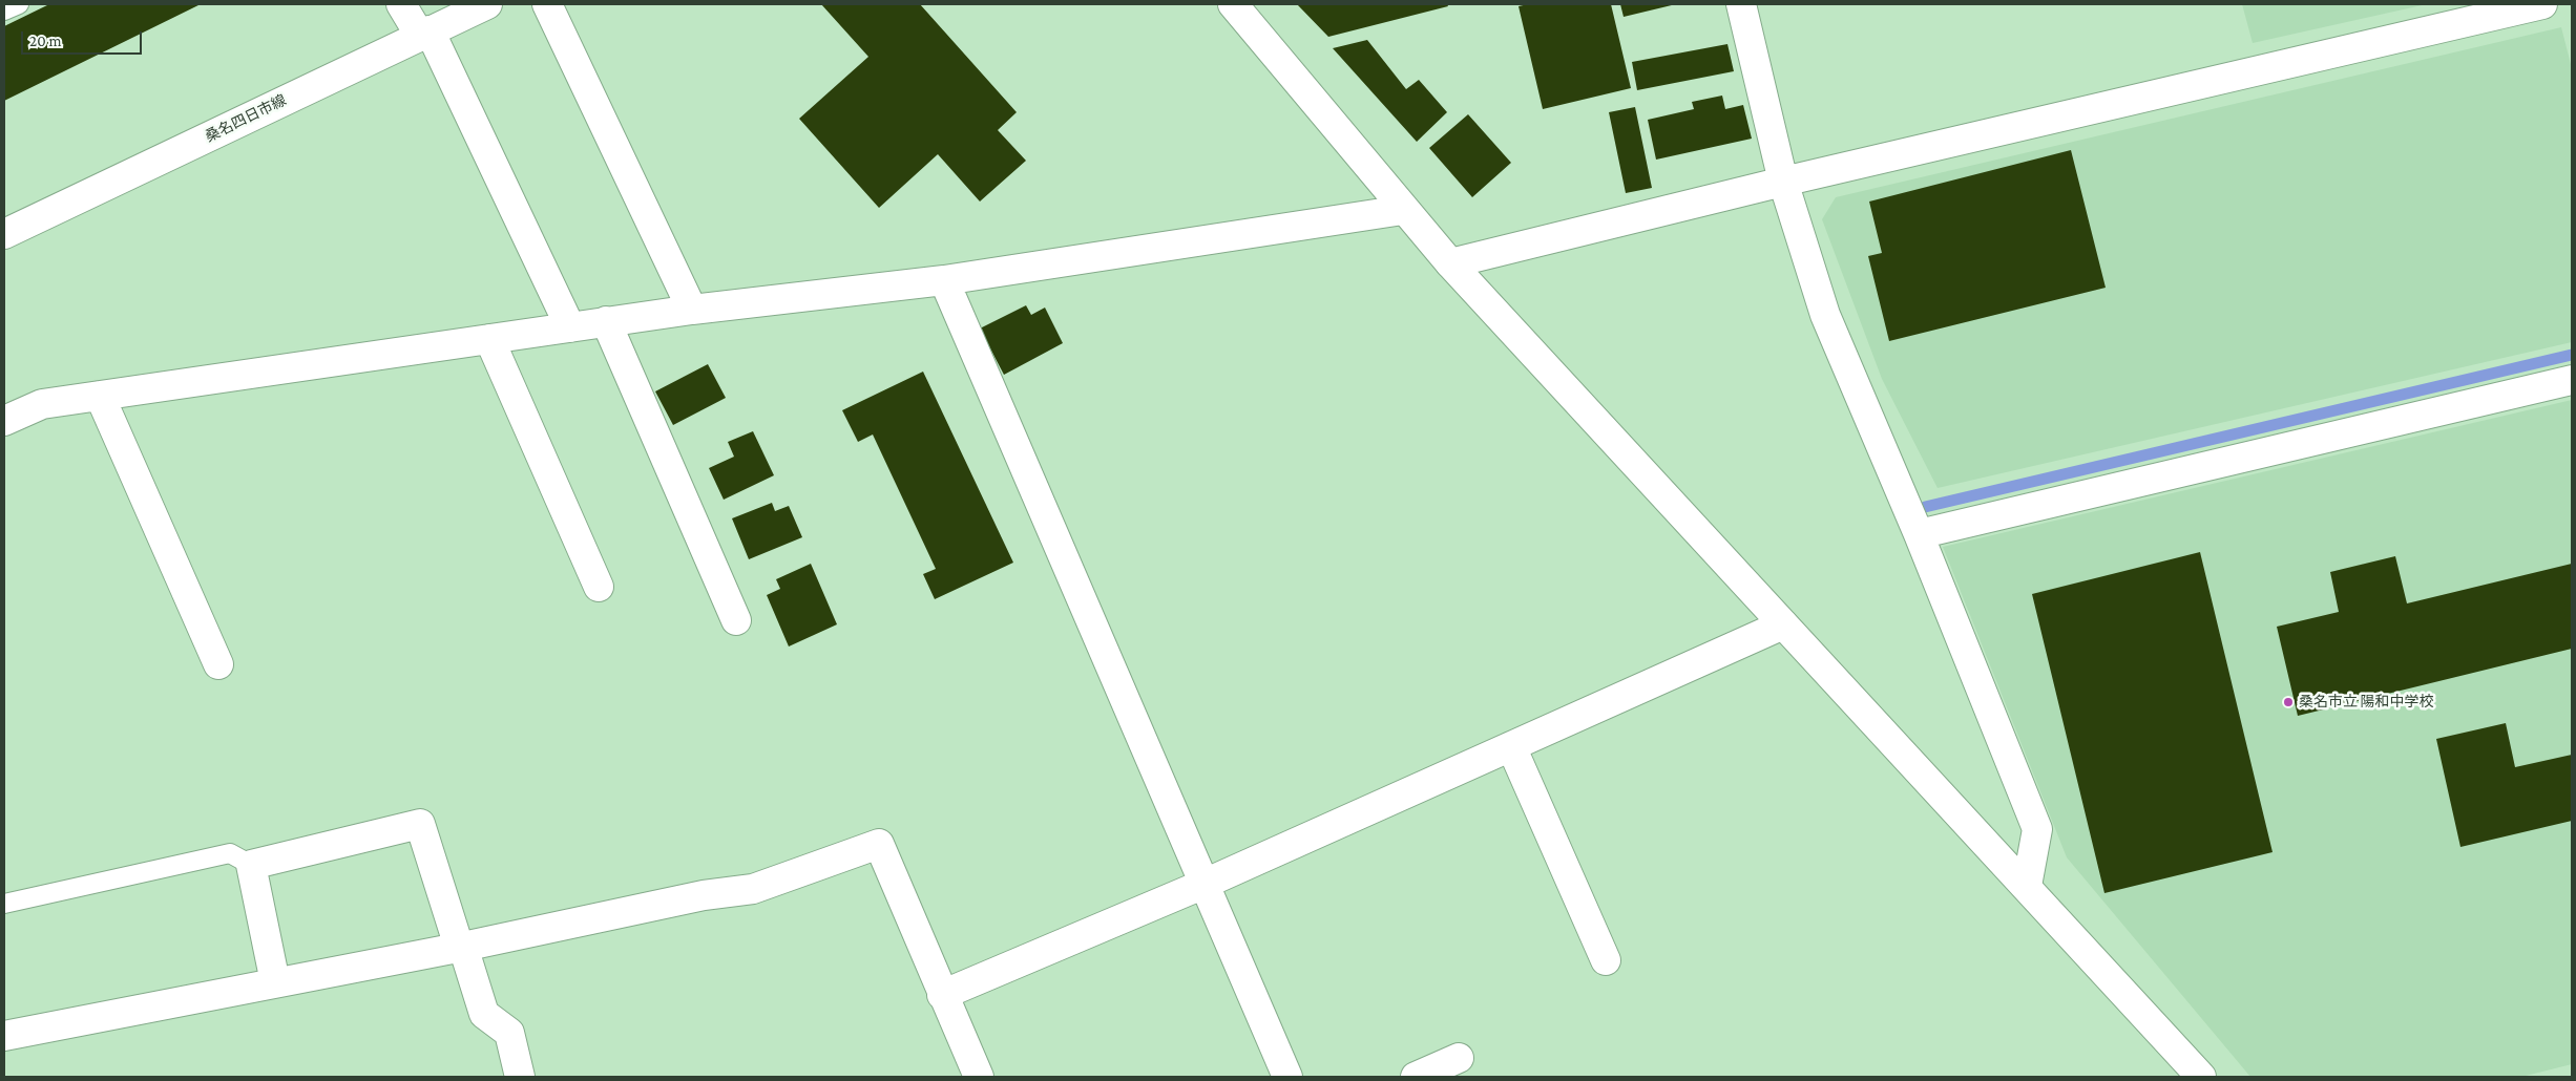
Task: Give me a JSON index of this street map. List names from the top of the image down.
{
  "streets": {
    "street": ["桑名四日市線"]
  },
  "places": ["桑名市立 陽和中学校"],
  "scale_bar": "20 m"
}
